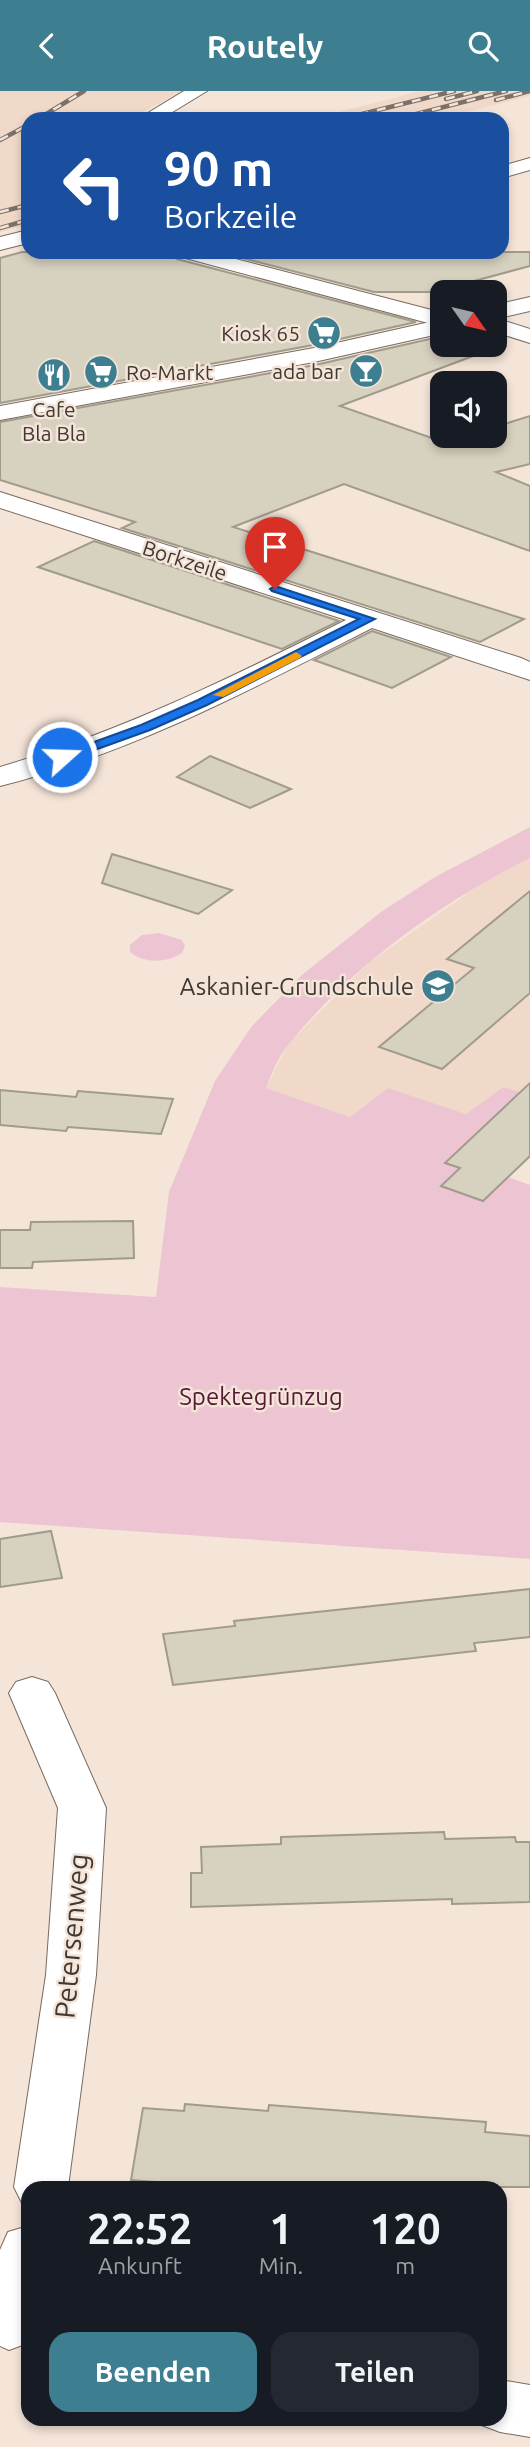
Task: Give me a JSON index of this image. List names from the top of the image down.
{
  "streets": {
    "street": ["Borkzeile", "Petersenweg"]
  },
  "parks": ["Spektegrünzug"],
  "places": {
    "supermarket": ["Kiosk 65", "Ro-Markt"],
    "bar": ["ada bar"],
    "restaurant": ["Cafe Bla Bla"],
    "school or university": ["Askanier-Grundschule"]
  },
  "north": "bottom right",
  "page": {
    "header": "Routely",
    "turn": ["90 m", "Borkzeile"],
    "eta": [
      "22:52",
      "Ankunft",
      "1",
      "Min.",
      "120",
      "m"
    ],
    "buttons": ["Beenden", "Teilen"]
  }
}
